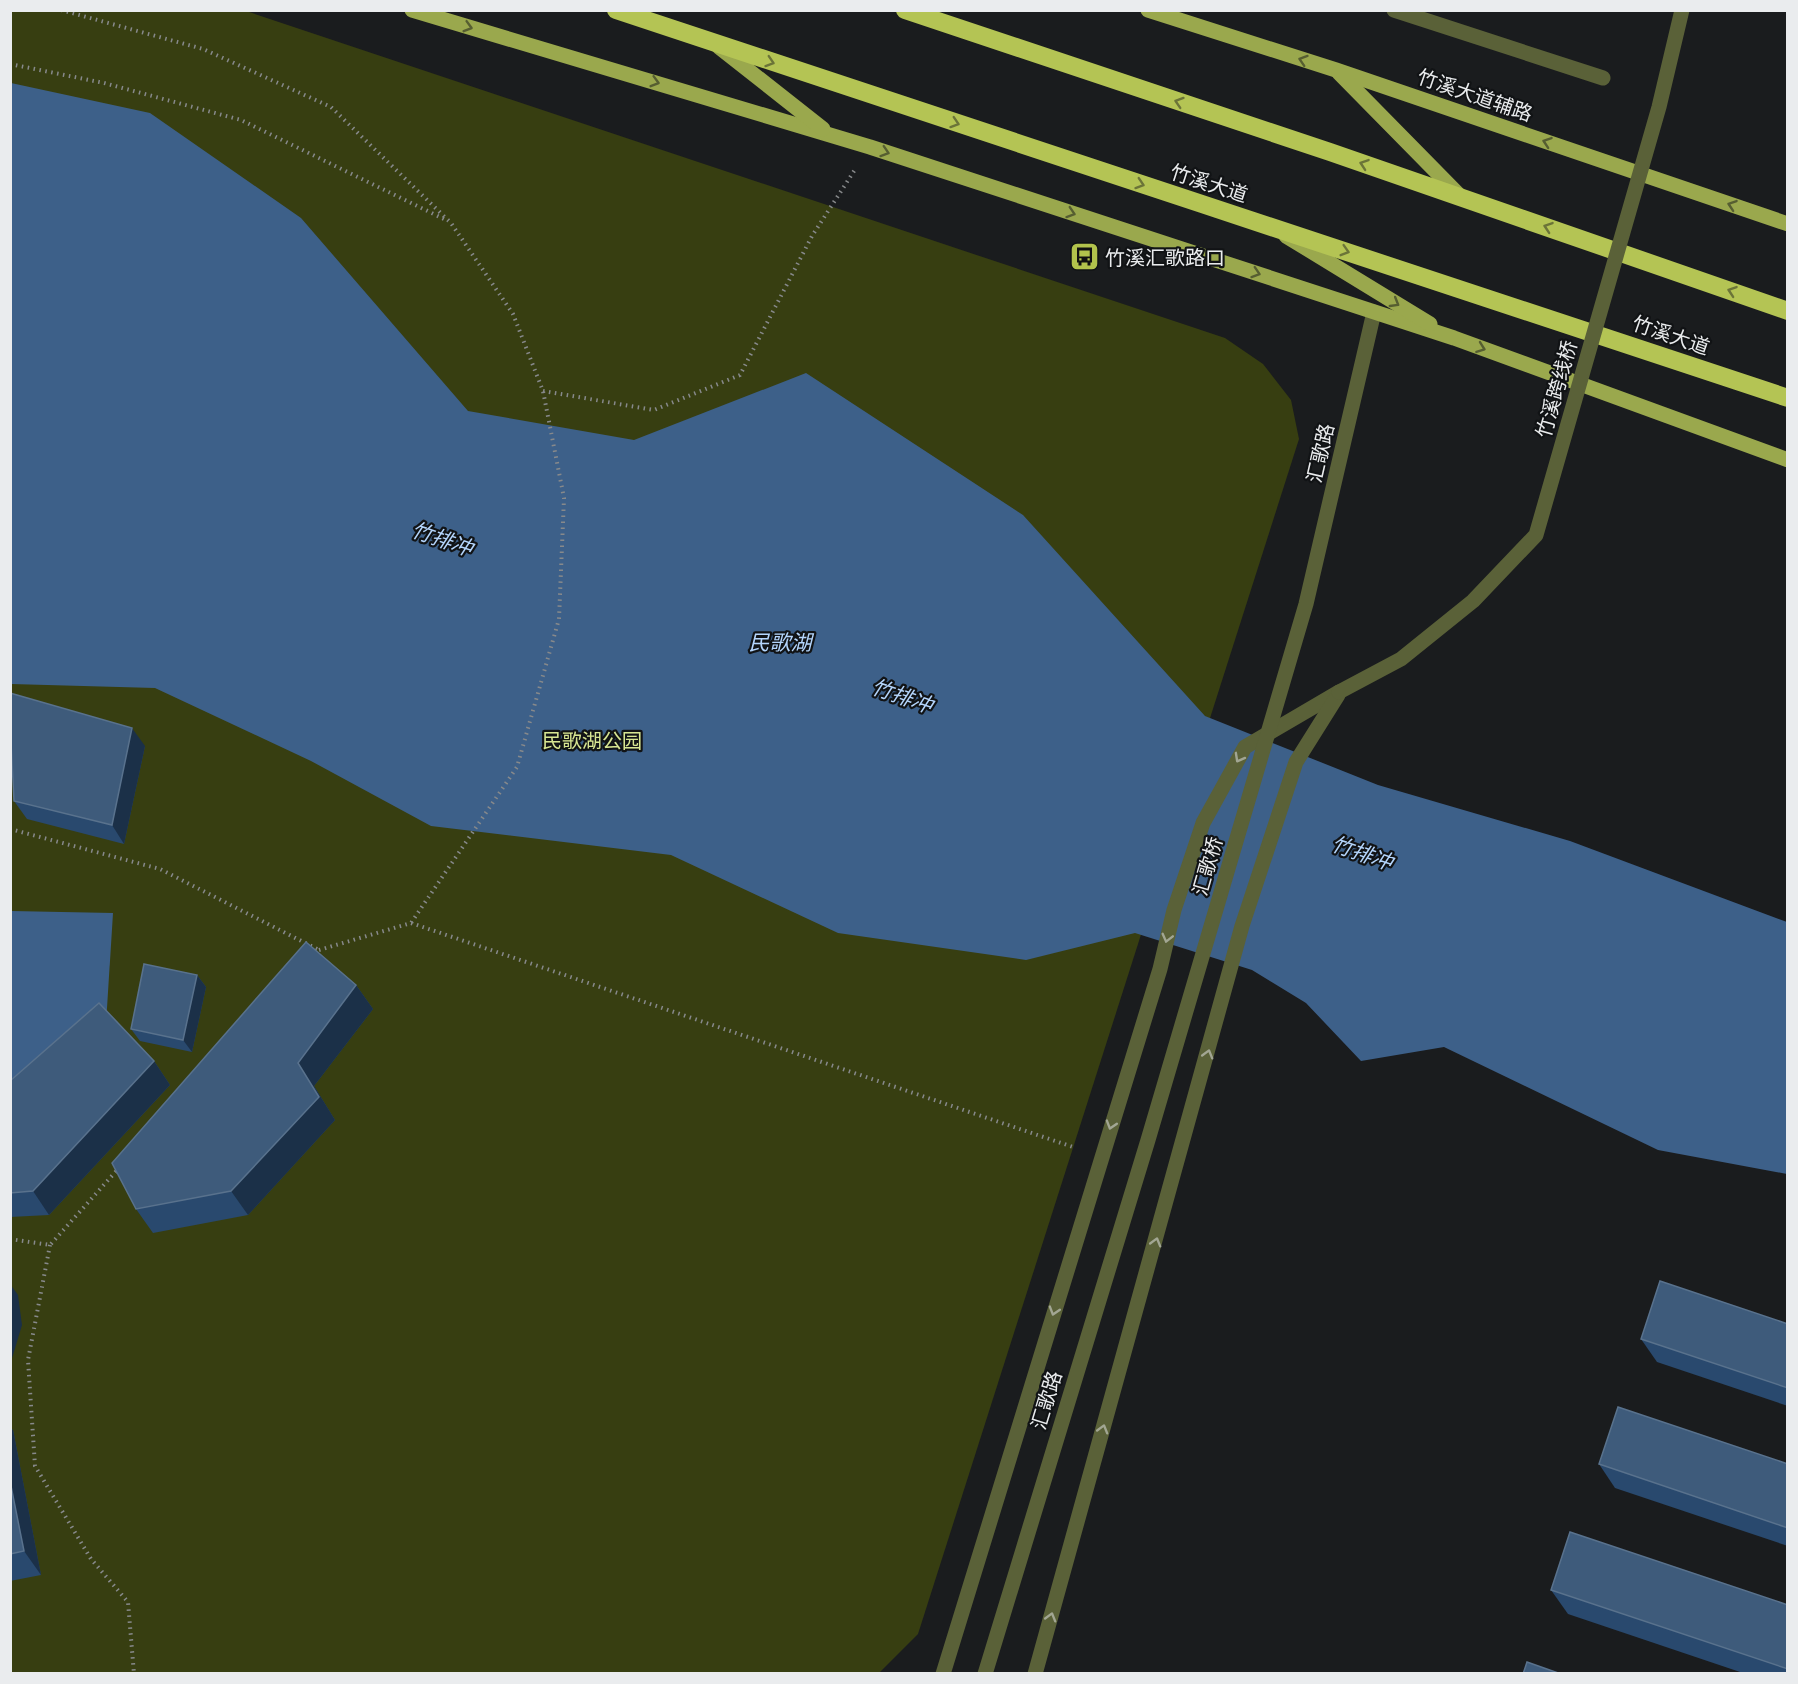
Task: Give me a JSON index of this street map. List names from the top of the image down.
{
  "streets": {
    "highway": ["竹溪大道"],
    "main road": ["竹溪大道辅路"],
    "street": ["竹溪跨线桥", "汇歌路", "汇歌桥"]
  },
  "crossings": [
    ["汇歌路", "汇歌桥"]
  ],
  "one_way": ["竹溪大道辅路"],
  "water": ["竹排冲", "民歌湖"],
  "parks": ["民歌湖公园"],
  "places": {
    "bus stop": ["竹溪汇歌路口"]
  }
}
